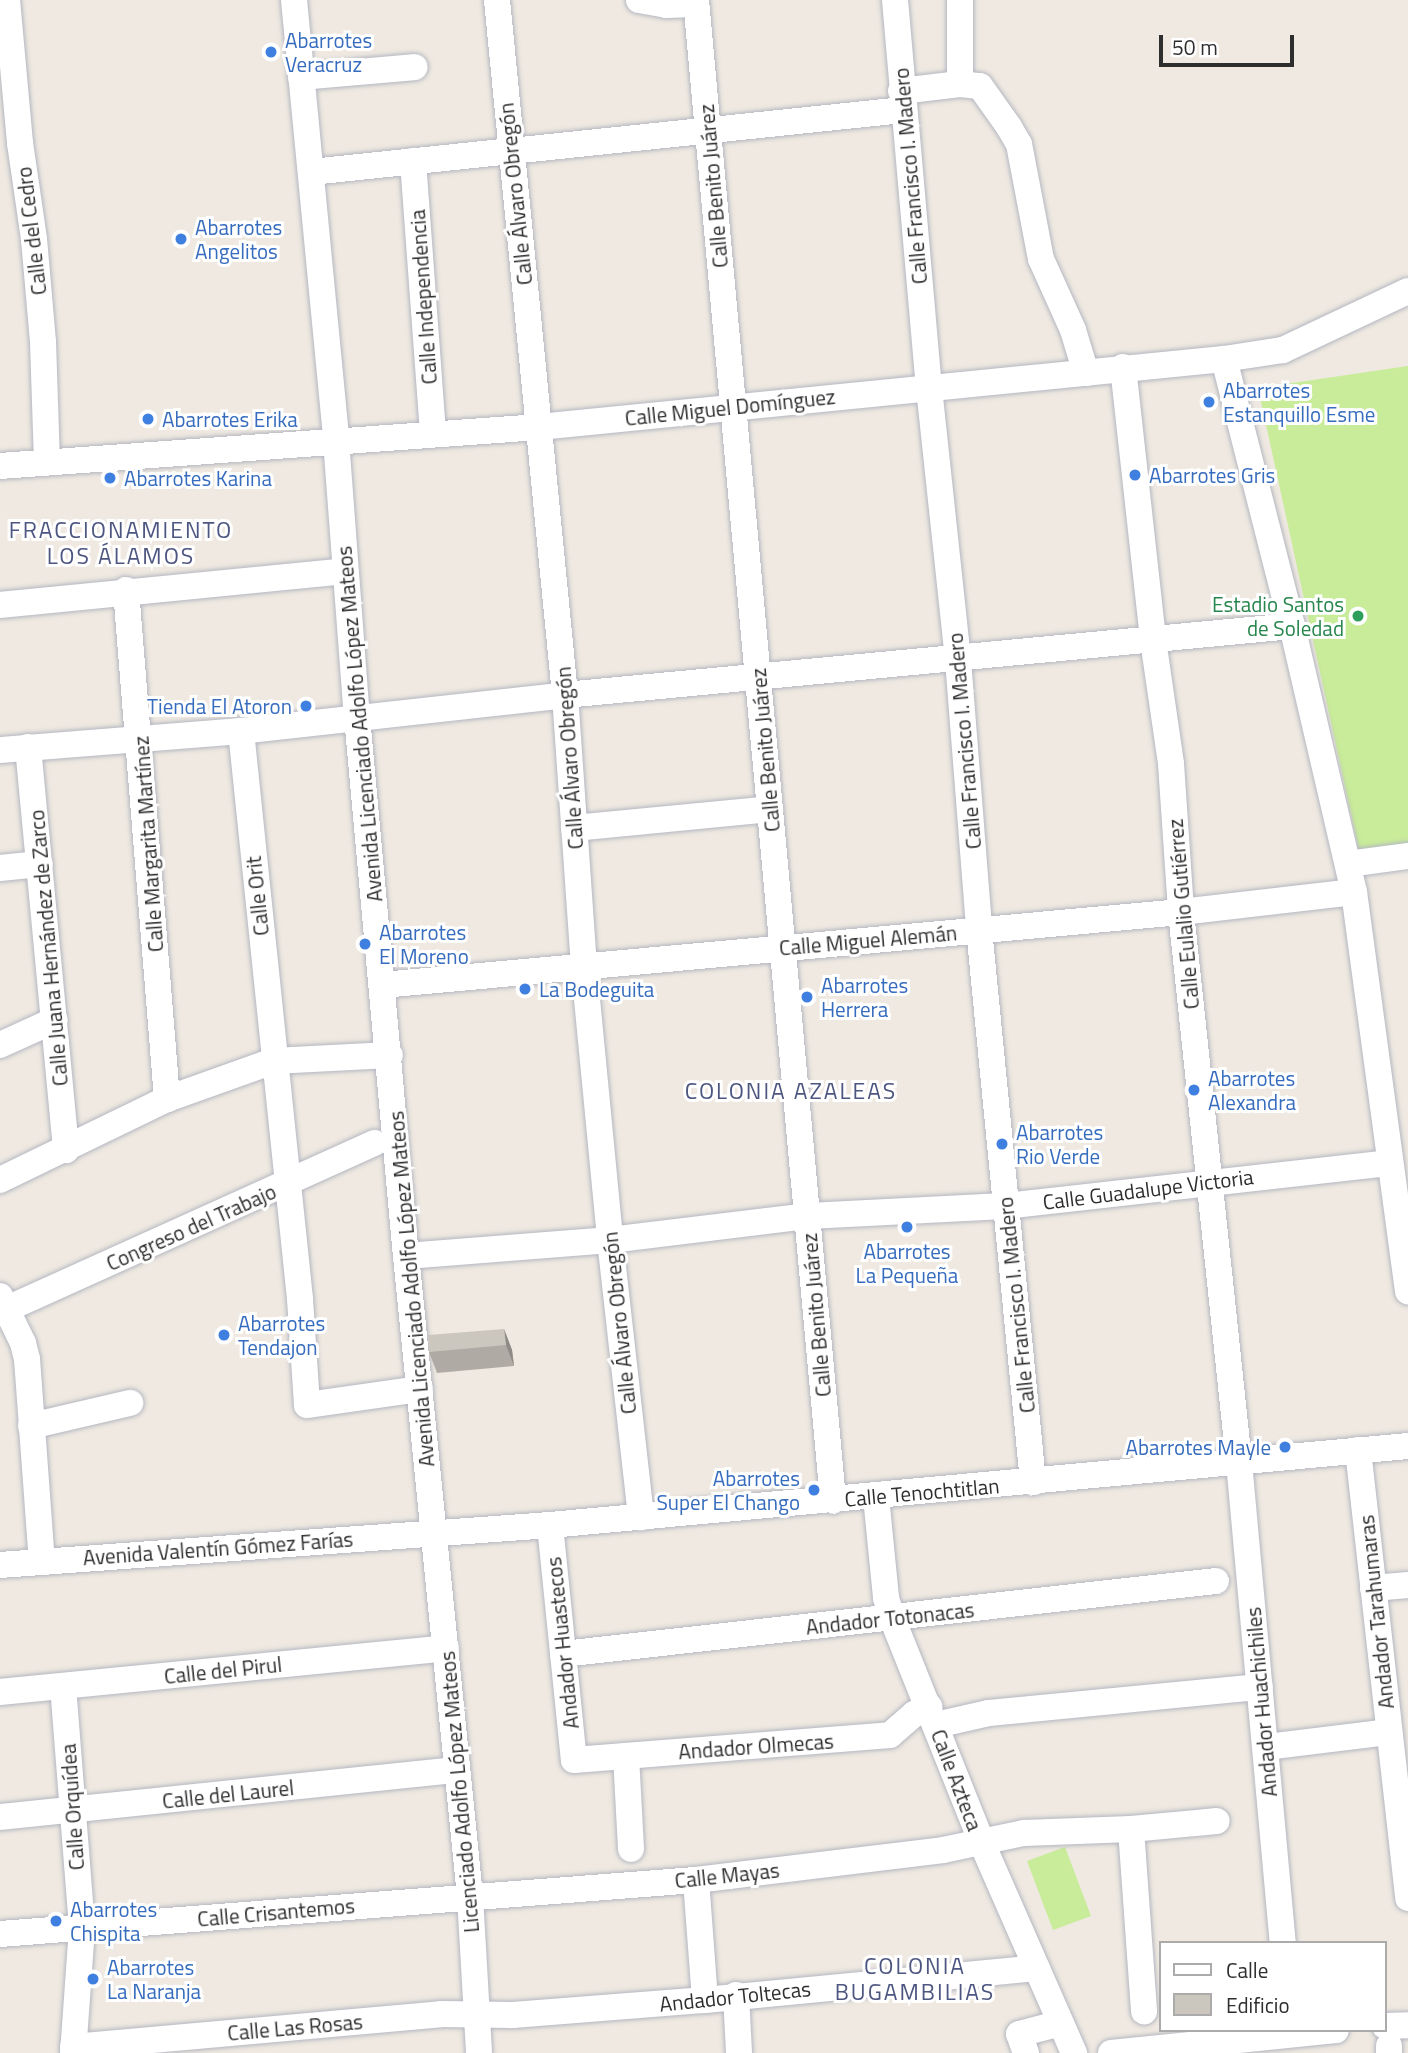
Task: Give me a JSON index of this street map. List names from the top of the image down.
{
  "streets": {
    "street": [
      "Calle Francisco I. Madero",
      "Calle Benito Juárez",
      "Calle Álvaro Obregón",
      "Calle del Cedro",
      "Calle Independencia",
      "Calle Miguel Domínguez",
      "Avenida Licenciado Adolfo López Mateos",
      "Calle Margarita Martínez",
      "Calle Orit",
      "Calle Eulalio Gutiérrez",
      "Calle Miguel Alemán",
      "Calle Juana Hernández de Zarco",
      "Calle Guadalupe Victoria",
      "Congreso del Trabajo",
      "Calle Tenochtitlan",
      "Avenida Valentín Gómez Farías",
      "Andador Tarahumaras",
      "Andador Totonacas",
      "Andador Huastecos",
      "Calle del Pirul",
      "Andador Huachichiles",
      "Andador Olmecas",
      "Calle Azteca",
      "Licenciado Adolfo López Mateos",
      "Calle del Laurel",
      "Calle Orquídea",
      "Calle Mayas",
      "Calle Crisantemos",
      "Andador Toltecas",
      "Calle Las Rosas"
    ]
  },
  "crossings": [
    ["Calle Francisco I. Madero", "Calle Miguel Domínguez"],
    ["Calle Francisco I. Madero", "Calle Miguel Alemán"],
    ["Calle Francisco I. Madero", "Calle Guadalupe Victoria"],
    ["Calle Francisco I. Madero", "Calle Tenochtitlan"],
    ["Calle Benito Juárez", "Calle Miguel Domínguez"],
    ["Calle Benito Juárez", "Calle Miguel Alemán"],
    ["Calle Benito Juárez", "Calle Guadalupe Victoria"],
    ["Calle Benito Juárez", "Calle Tenochtitlan"],
    ["Calle Álvaro Obregón", "Calle Miguel Domínguez"],
    ["Calle Álvaro Obregón", "Calle Miguel Alemán"],
    ["Calle Álvaro Obregón", "Calle Guadalupe Victoria"],
    ["Calle Álvaro Obregón", "Calle Tenochtitlan"],
    ["Calle del Cedro", "Calle Miguel Domínguez"],
    ["Calle Independencia", "Calle Miguel Domínguez"],
    ["Calle Miguel Domínguez", "Avenida Licenciado Adolfo López Mateos"],
    ["Calle Miguel Domínguez", "Calle Eulalio Gutiérrez"],
    ["Avenida Licenciado Adolfo López Mateos", "Calle Orit"],
    ["Avenida Licenciado Adolfo López Mateos", "Calle Miguel Alemán"],
    ["Avenida Licenciado Adolfo López Mateos", "Calle Guadalupe Victoria"],
    ["Avenida Licenciado Adolfo López Mateos", "Calle Tenochtitlan"],
    ["Avenida Licenciado Adolfo López Mateos", "Avenida Valentín Gómez Farías"],
    ["Avenida Licenciado Adolfo López Mateos", "Licenciado Adolfo López Mateos"],
    ["Calle Orit", "Congreso del Trabajo"],
    ["Calle Eulalio Gutiérrez", "Calle Miguel Alemán"],
    ["Calle Eulalio Gutiérrez", "Calle Guadalupe Victoria"],
    ["Calle Eulalio Gutiérrez", "Calle Tenochtitlan"],
    ["Calle Eulalio Gutiérrez", "Andador Huachichiles"],
    ["Calle Tenochtitlan", "Avenida Valentín Gómez Farías"],
    ["Calle Tenochtitlan", "Andador Tarahumaras"],
    ["Calle Tenochtitlan", "Andador Huastecos"],
    ["Calle Tenochtitlan", "Andador Huachichiles"],
    ["Calle Tenochtitlan", "Calle Azteca"],
    ["Calle Tenochtitlan", "Licenciado Adolfo López Mateos"],
    ["Avenida Valentín Gómez Farías", "Licenciado Adolfo López Mateos"],
    ["Andador Totonacas", "Andador Huastecos"],
    ["Andador Totonacas", "Calle Azteca"],
    ["Andador Huastecos", "Andador Olmecas"],
    ["Calle del Pirul", "Licenciado Adolfo López Mateos"],
    ["Calle del Pirul", "Calle Orquídea"],
    ["Andador Huachichiles", "Andador Olmecas"],
    ["Andador Olmecas", "Calle Azteca"],
    ["Calle Azteca", "Calle Mayas"],
    ["Calle Azteca", "Andador Toltecas"],
    ["Licenciado Adolfo López Mateos", "Calle del Laurel"],
    ["Licenciado Adolfo López Mateos", "Calle Mayas"],
    ["Licenciado Adolfo López Mateos", "Calle Crisantemos"],
    ["Licenciado Adolfo López Mateos", "Andador Toltecas"],
    ["Licenciado Adolfo López Mateos", "Calle Las Rosas"],
    ["Calle del Laurel", "Calle Orquídea"],
    ["Calle Orquídea", "Calle Crisantemos"],
    ["Calle Orquídea", "Calle Las Rosas"],
    ["Calle Mayas", "Calle Crisantemos"],
    ["Andador Toltecas", "Calle Las Rosas"]
  ],
  "districts": ["FRACCIONAMIENTO LOS ÁLAMOS", "COLONIA AZALEAS", "COLONIA BUGAMBILIAS"],
  "places": [
    "Abarrotes Veracruz",
    "Abarrotes Angelitos",
    "Abarrotes Estanquillo Esme",
    "Abarrotes Erika",
    "Abarrotes Gris",
    "Abarrotes Karina",
    "Estadio Santos de Soledad",
    "Tienda El Atoron",
    "Abarrotes El Moreno",
    "La Bodeguita",
    "Abarrotes Herrera",
    "Abarrotes Alexandra",
    "Abarrotes Rio Verde",
    "Abarrotes La Pequeña",
    "Abarrotes Tendajon",
    "Abarrotes Mayle",
    "Abarrotes Super El Chango",
    "Abarrotes Chispita",
    "Abarrotes La Naranja"
  ],
  "legend": ["Calle", "Edificio"],
  "scale_bar": "50 m"
}
